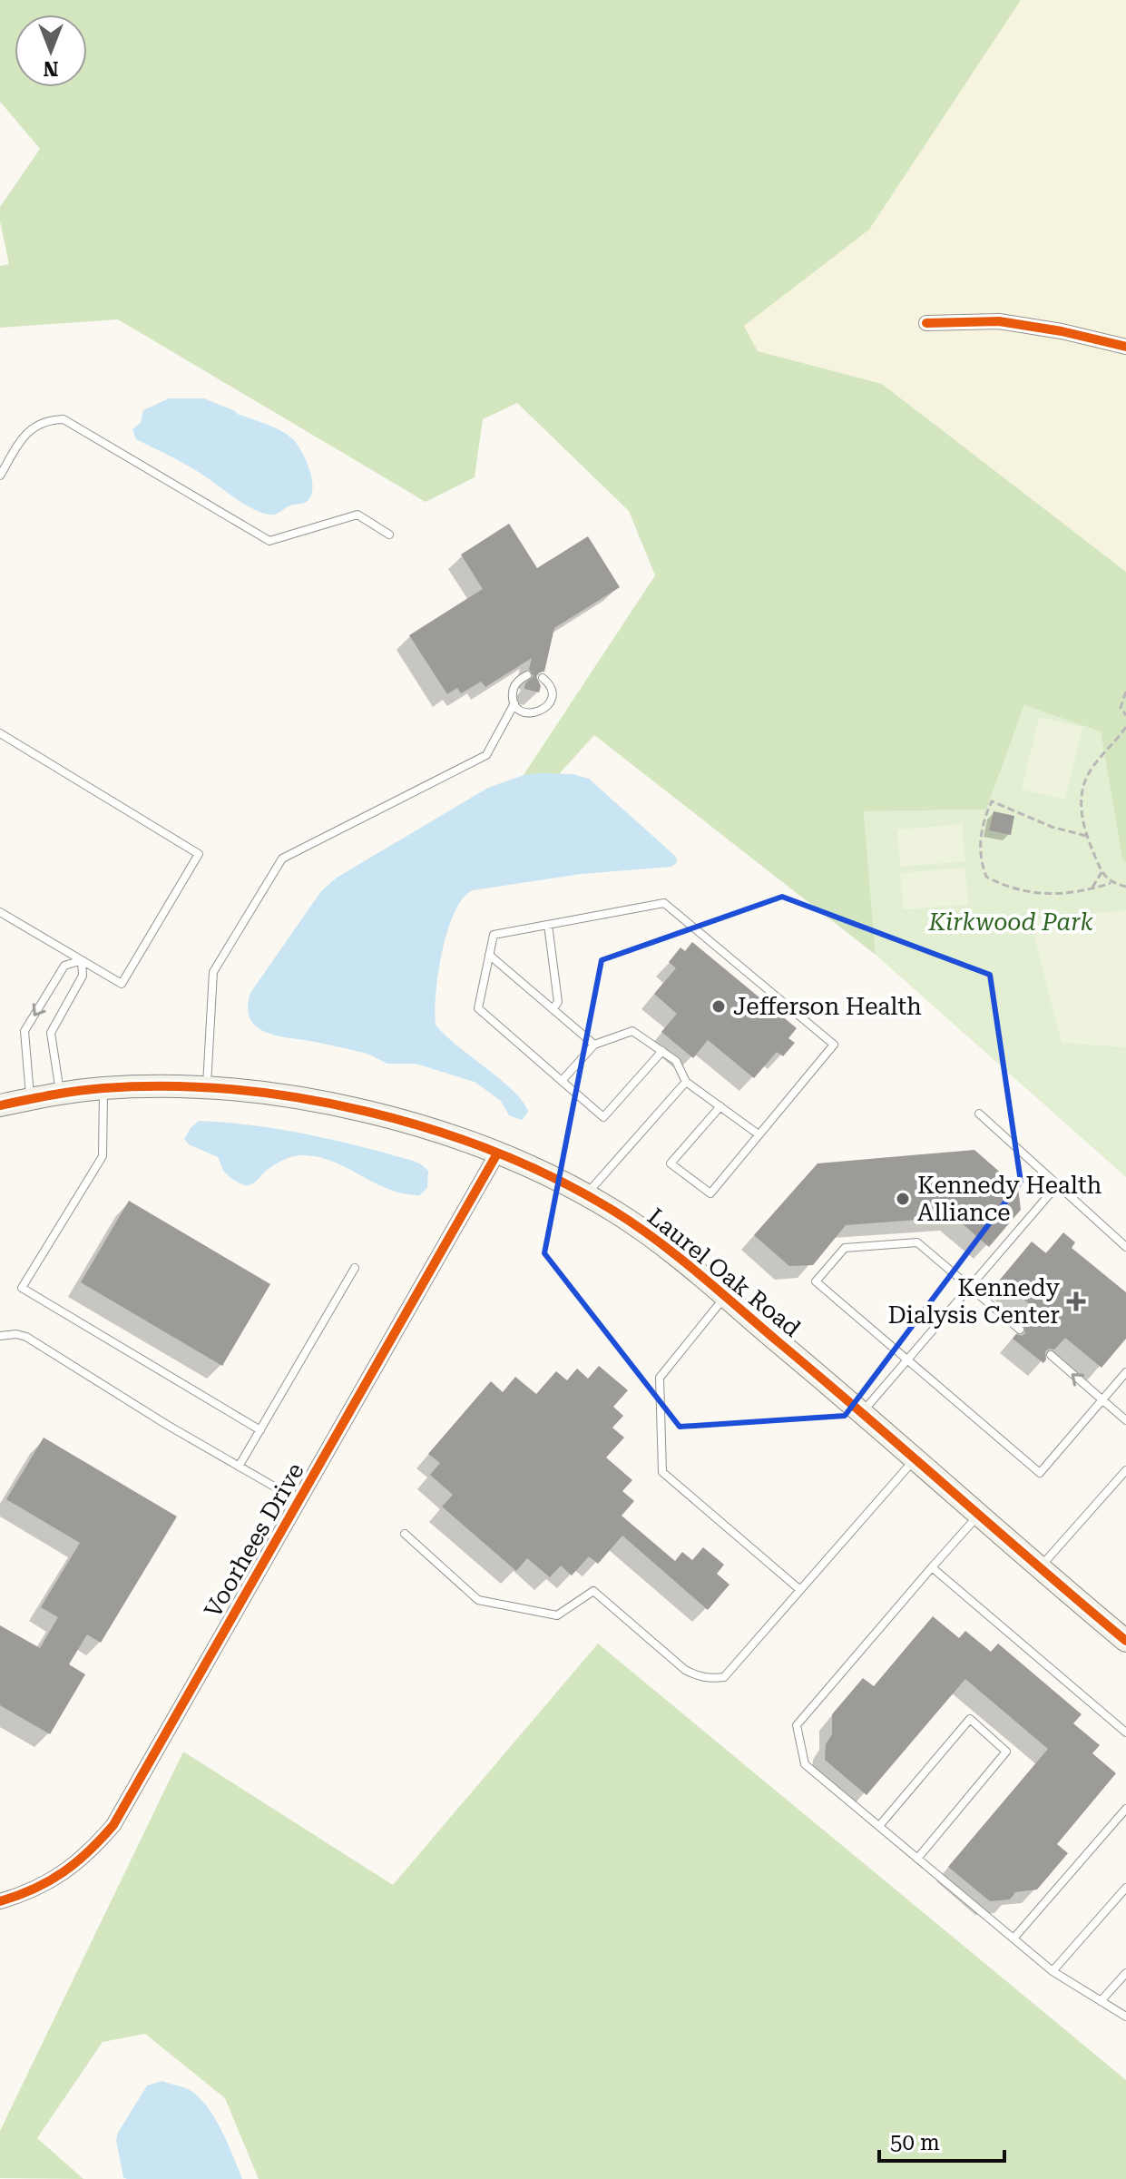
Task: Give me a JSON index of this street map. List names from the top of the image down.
{
  "streets": {
    "street": ["Laurel Oak Road", "Voorhees Drive"]
  },
  "crossings": [
    ["Laurel Oak Road", "Voorhees Drive"]
  ],
  "parks": ["Kirkwood Park"],
  "places": {
    "other": ["Jefferson Health", "Kennedy Health Alliance"],
    "health": ["Kennedy Dialysis Center"]
  },
  "scale_bar": "50 m",
  "north": "bottom"
}
